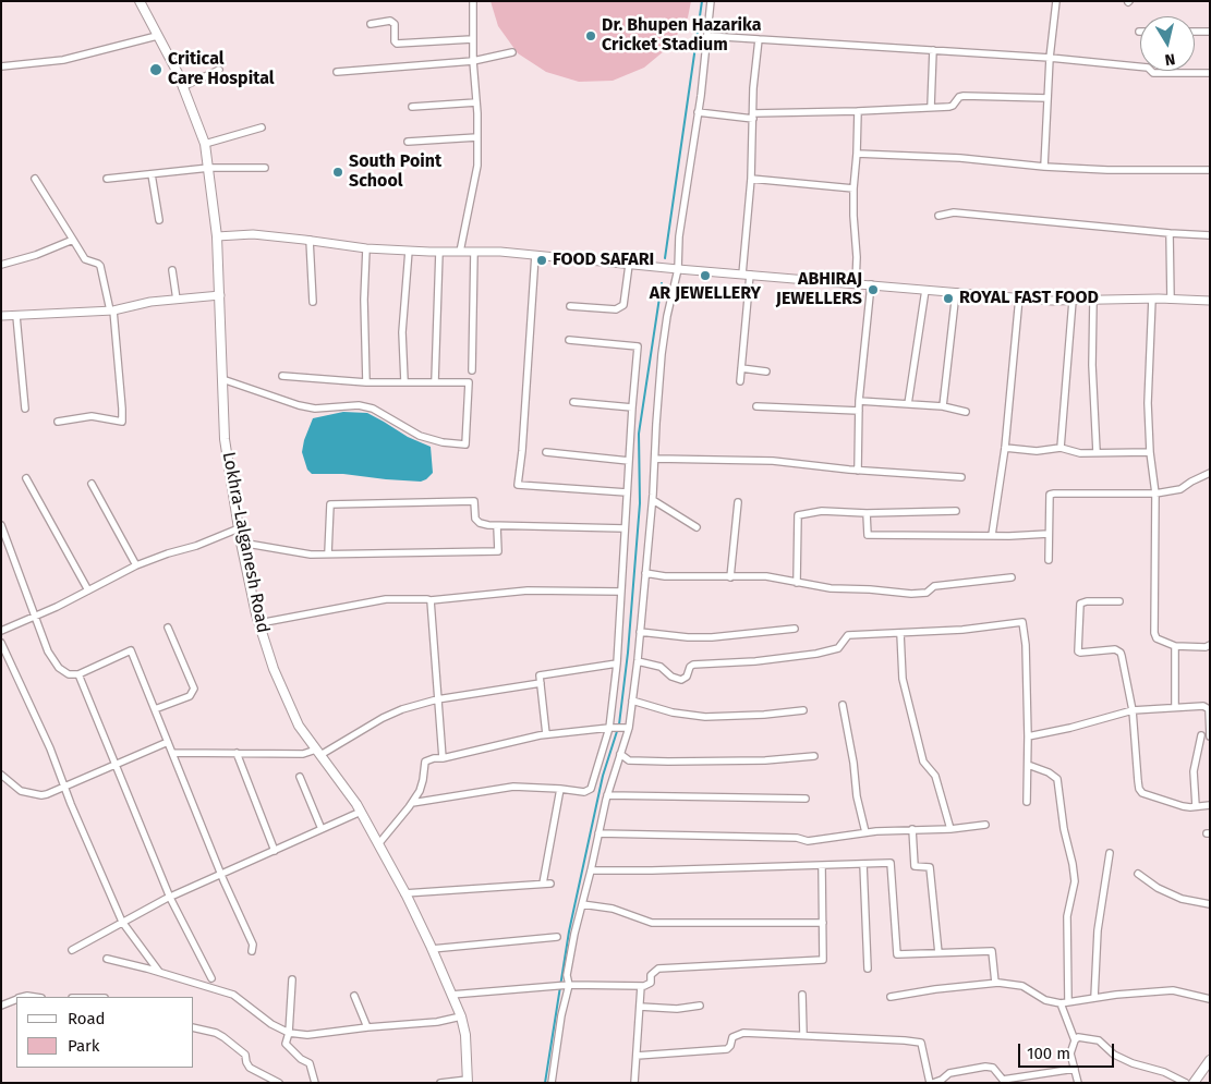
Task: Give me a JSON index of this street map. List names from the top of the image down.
{
  "streets": {
    "main road": ["Lokhra-Lalganesh Road"]
  },
  "places": [
    "Dr. Bhupen Hazarika Cricket Stadium",
    "Critical Care Hospital",
    "South Point School",
    "FOOD SAFARI",
    "AR JEWELLERY",
    "ABHIRAJ JEWELLERS",
    "ROYAL FAST FOOD"
  ],
  "legend": ["Road", "Park"],
  "scale_bar": "100 m",
  "north": "bottom"
}
